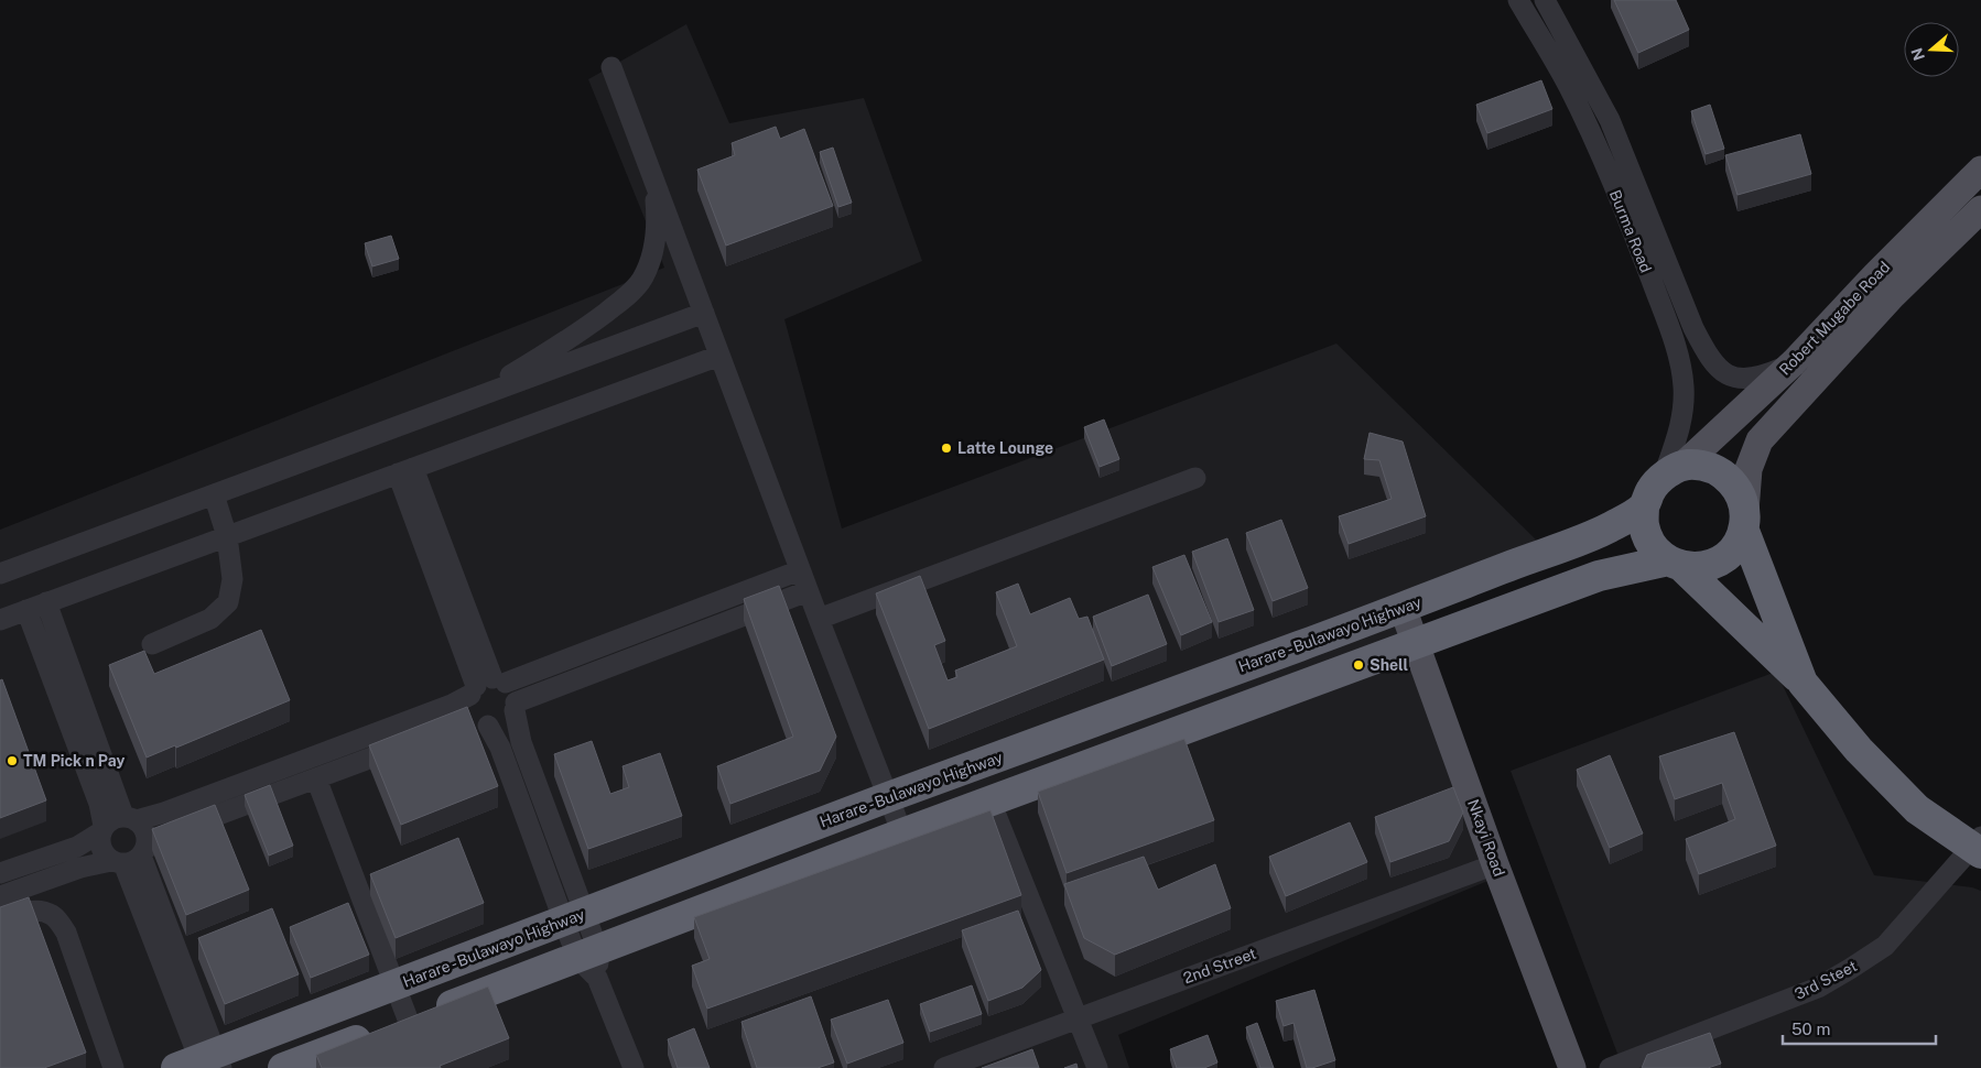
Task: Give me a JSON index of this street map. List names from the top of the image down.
{
  "streets": {
    "highway": ["Harare - Bulawayo Highway"],
    "main road": ["Robert Mugabe Road", "Nkayi Road"],
    "street": ["Burma Road", "2nd Street", "3rd Steet"]
  },
  "crossings": [
    ["Burma Road", "Robert Mugabe Road"],
    ["Burma Road", "Harare - Bulawayo Highway"],
    ["Robert Mugabe Road", "Harare - Bulawayo Highway"],
    ["Harare - Bulawayo Highway", "Nkayi Road"],
    ["Nkayi Road", "2nd Street"]
  ],
  "places": ["Latte Lounge", "Shell", "TM Pick n Pay"],
  "scale_bar": "50 m",
  "north": "left"
}
